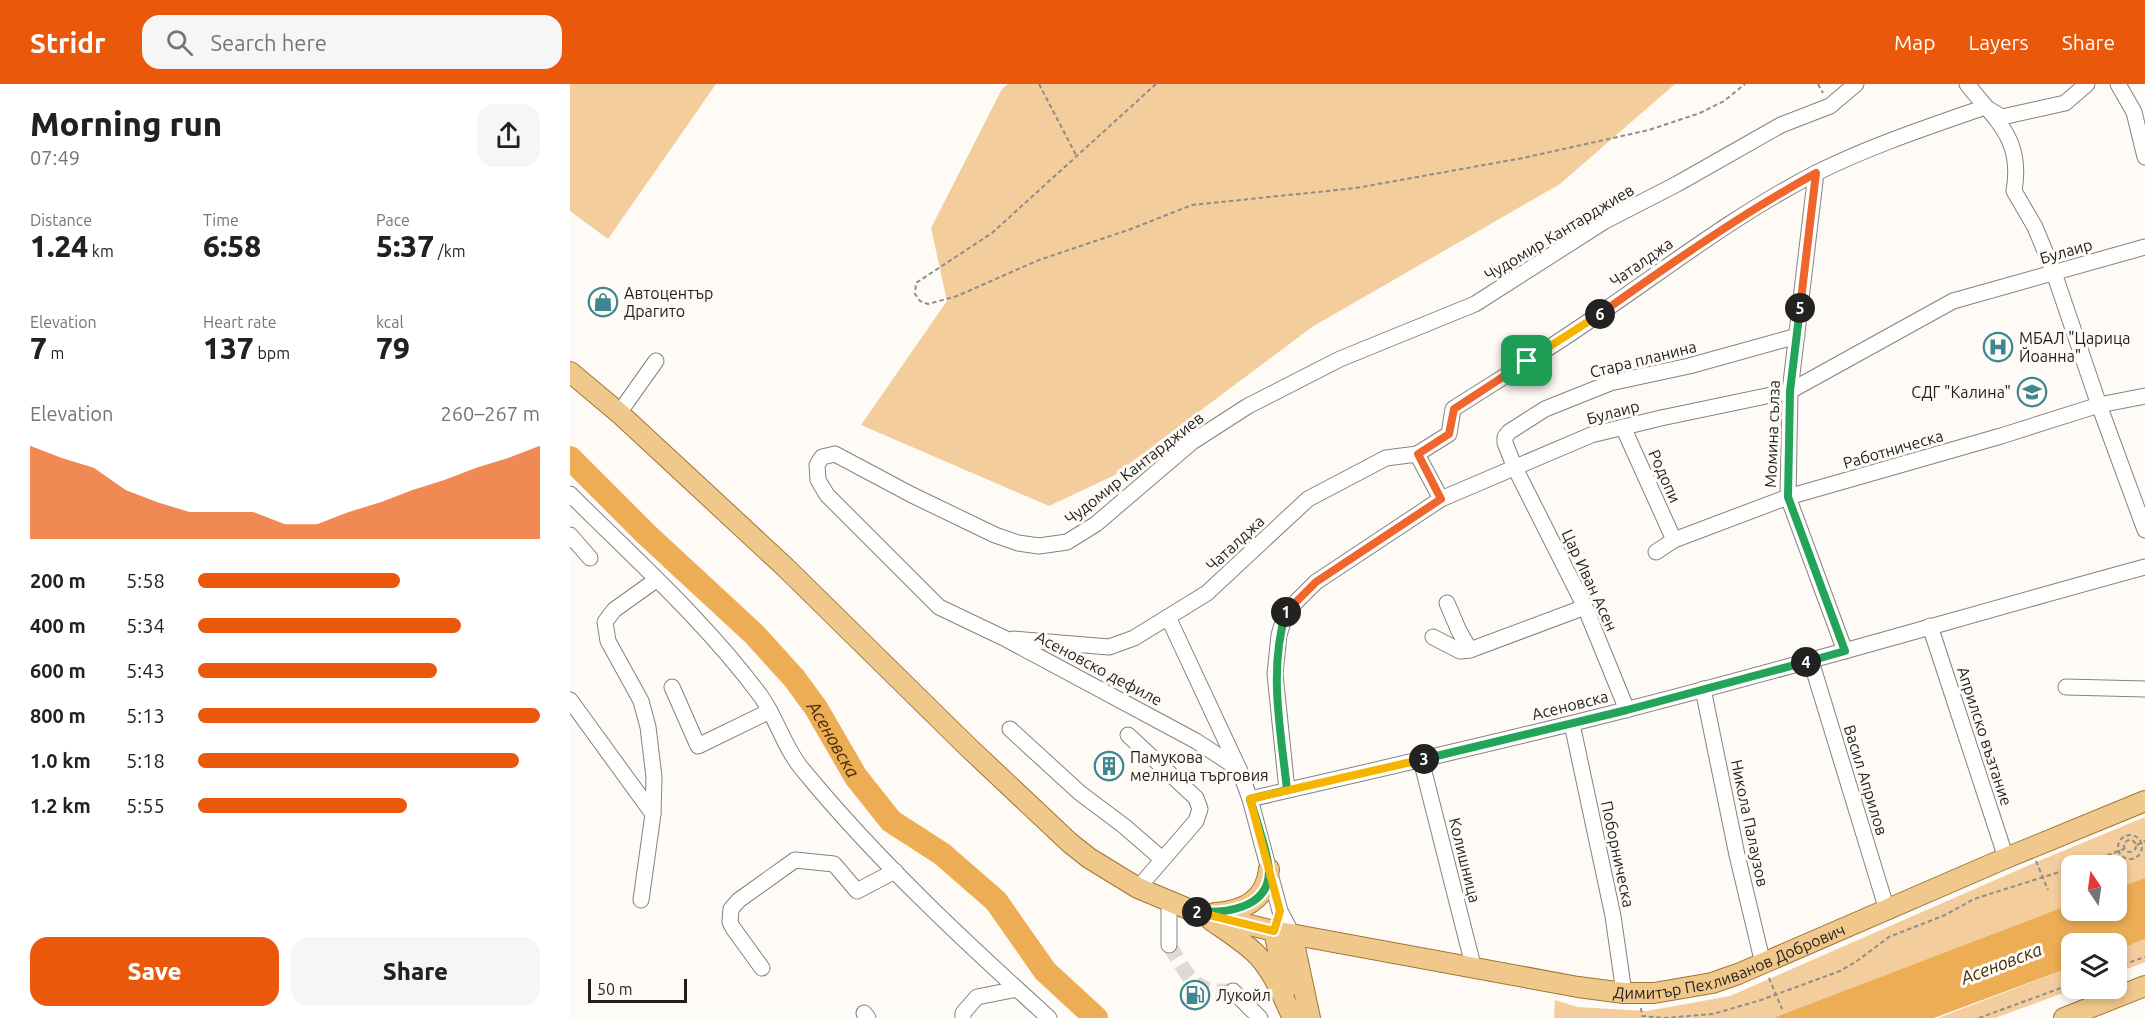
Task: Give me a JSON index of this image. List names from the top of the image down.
{
  "streets": {
    "main road": ["Димитър Пехливанов Добрович"],
    "street": [
      "Чудомир Кантарджиев",
      "Булаир",
      "Чаталджа",
      "Стара планина",
      "Момина сълза",
      "Работническа",
      "Родопи",
      "Цар Иван Асен",
      "Асеновско дефиле",
      "Асеновска",
      "Априлско възтание",
      "Васил Априлов",
      "Никола Палаузов",
      "Поборническа",
      "Колишница"
    ]
  },
  "crossings": [
    ["Чудомир Кантарджиев", "Асеновско дефиле"],
    ["Булаир", "Стара планина"],
    ["Булаир", "Момина сълза"],
    ["Булаир", "Родопи"],
    ["Булаир", "Цар Иван Асен"],
    ["Булаир", "Асеновска"],
    ["Чаталджа", "Момина сълза"],
    ["Чаталджа", "Асеновско дефиле"],
    ["Стара планина", "Момина сълза"],
    ["Стара планина", "Цар Иван Асен"],
    ["Момина сълза", "Работническа"],
    ["Момина сълза", "Асеновска"],
    ["Работническа", "Родопи"],
    ["Цар Иван Асен", "Асеновска"],
    ["Асеновска", "Априлско възтание"],
    ["Асеновска", "Васил Априлов"],
    ["Асеновска", "Никола Палаузов"],
    ["Асеновска", "Поборническа"],
    ["Асеновска", "Колишница"],
    ["Априлско възтание", "Димитър Пехливанов Добрович"],
    ["Васил Априлов", "Димитър Пехливанов Добрович"],
    ["Никола Палаузов", "Димитър Пехливанов Добрович"],
    ["Поборническа", "Димитър Пехливанов Добрович"],
    ["Колишница", "Димитър Пехливанов Добрович"]
  ],
  "water": ["Асеновска"],
  "places": {
    "shop": ["Автоцентър Драгито"],
    "hospital": ["МБАЛ \"Царица Йоанна\""],
    "school or university": ["СДГ \"Калина\""],
    "building": ["Памукова мелница търговия"],
    "fuel station": ["Лукойл"]
  },
  "scale_bar": "50 m",
  "north": "top",
  "page": {
    "header": "Stridr",
    "search": "Search here",
    "nav": ["Map", "Layers", "Share"],
    "heading": ["Morning run", "07:49"],
    "stats": [
      ["Distance", "1.24 km"],
      ["Time", "6:58"],
      ["Pace", "5:37 /km"],
      ["Elevation", "7 m"],
      ["Heart rate", "137 bpm"],
      ["kcal", "79"]
    ],
    "pins": [
      "5",
      "6",
      "1",
      "4",
      "3",
      "2"
    ],
    "chart": ["Elevation", "260–267 m"],
    "list": [
      {
        "name": "200 m",
        "note": "5:58"
      },
      {
        "name": "400 m",
        "note": "5:34"
      },
      {
        "name": "600 m",
        "note": "5:43"
      },
      {
        "name": "800 m",
        "note": "5:13"
      },
      {
        "name": "1.0 km",
        "note": "5:18"
      },
      {
        "name": "1.2 km",
        "note": "5:55"
      }
    ],
    "buttons": ["Save", "Share"],
    "scale": "50 m"
  }
}
